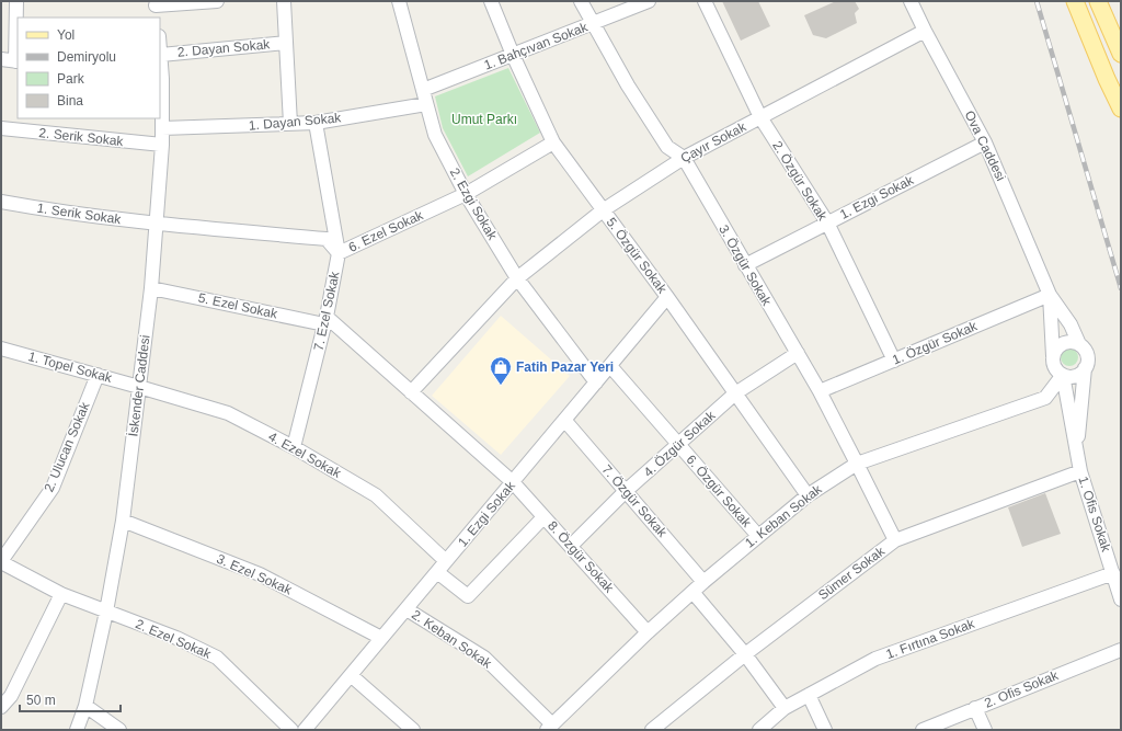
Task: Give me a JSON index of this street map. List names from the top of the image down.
{
  "streets": {
    "street": [
      "1. Bahçıvan Sokak",
      "2. Dayan Sokak",
      "1. Dayan Sokak",
      "2. Serik Sokak",
      "Çayır Sokak",
      "Ova Caddesi",
      "2. Özgür Sokak",
      "1. Ezgi Sokak",
      "2. Ezgi Sokak",
      "1. Serik Sokak",
      "6. Ezel Sokak",
      "5. Özgür Sokak",
      "3. Özgür Sokak",
      "5. Ezel Sokak",
      "7. Ezel Sokak",
      "1. Özgür Sokak",
      "1. Topel Sokak",
      "İskender Caddesi",
      "4. Özgür Sokak",
      "2. Ulucan Sokak",
      "4. Ezel Sokak",
      "6. Özgür Sokak",
      "7. Özgür Sokak",
      "1. Ofis Sokak",
      "1. Keban Sokak",
      "8. Özgür Sokak",
      "Sümer Sokak",
      "3. Ezel Sokak",
      "2. Ezel Sokak",
      "2. Keban Sokak",
      "1. Fırtına Sokak",
      "2. Ofis Sokak"
    ]
  },
  "crossings": [
    ["1. Bahçıvan Sokak", "2. Ezgi Sokak"],
    ["1. Bahçıvan Sokak", "5. Özgür Sokak"],
    ["1. Bahçıvan Sokak", "3. Özgür Sokak"],
    ["2. Dayan Sokak", "İskender Caddesi"],
    ["1. Dayan Sokak", "2. Ezgi Sokak"],
    ["1. Dayan Sokak", "7. Ezel Sokak"],
    ["1. Dayan Sokak", "İskender Caddesi"],
    ["2. Serik Sokak", "İskender Caddesi"],
    ["Çayır Sokak", "Ova Caddesi"],
    ["Çayır Sokak", "2. Özgür Sokak"],
    ["Çayır Sokak", "2. Ezgi Sokak"],
    ["Çayır Sokak", "5. Özgür Sokak"],
    ["Çayır Sokak", "3. Özgür Sokak"],
    ["Çayır Sokak", "8. Özgür Sokak"],
    ["Ova Caddesi", "1. Ezgi Sokak"],
    ["Ova Caddesi", "1. Özgür Sokak"],
    ["2. Özgür Sokak", "1. Ezgi Sokak"],
    ["2. Özgür Sokak", "1. Özgür Sokak"],
    ["1. Ezgi Sokak", "2. Ezgi Sokak"],
    ["1. Ezgi Sokak", "5. Özgür Sokak"],
    ["1. Ezgi Sokak", "3. Özgür Sokak"],
    ["1. Ezgi Sokak", "4. Ezel Sokak"],
    ["1. Ezgi Sokak", "6. Özgür Sokak"],
    ["1. Ezgi Sokak", "7. Özgür Sokak"],
    ["1. Ezgi Sokak", "8. Özgür Sokak"],
    ["1. Ezgi Sokak", "3. Ezel Sokak"],
    ["1. Ezgi Sokak", "2. Keban Sokak"],
    ["2. Ezgi Sokak", "6. Ezel Sokak"],
    ["1. Serik Sokak", "6. Ezel Sokak"],
    ["1. Serik Sokak", "İskender Caddesi"],
    ["6. Ezel Sokak", "5. Özgür Sokak"],
    ["6. Ezel Sokak", "7. Ezel Sokak"],
    ["6. Ezel Sokak", "İskender Caddesi"],
    ["5. Özgür Sokak", "4. Özgür Sokak"],
    ["5. Özgür Sokak", "1. Keban Sokak"],
    ["3. Özgür Sokak", "1. Özgür Sokak"],
    ["3. Özgür Sokak", "4. Özgür Sokak"],
    ["3. Özgür Sokak", "1. Keban Sokak"],
    ["3. Özgür Sokak", "Sümer Sokak"],
    ["5. Ezel Sokak", "7. Ezel Sokak"],
    ["5. Ezel Sokak", "İskender Caddesi"],
    ["5. Ezel Sokak", "8. Özgür Sokak"],
    ["7. Ezel Sokak", "4. Ezel Sokak"],
    ["7. Ezel Sokak", "8. Özgür Sokak"],
    ["1. Topel Sokak", "İskender Caddesi"],
    ["1. Topel Sokak", "2. Ulucan Sokak"],
    ["1. Topel Sokak", "4. Ezel Sokak"],
    ["İskender Caddesi", "4. Ezel Sokak"],
    ["İskender Caddesi", "3. Ezel Sokak"],
    ["İskender Caddesi", "2. Ezel Sokak"],
    ["4. Özgür Sokak", "6. Özgür Sokak"],
    ["4. Özgür Sokak", "7. Özgür Sokak"],
    ["4. Özgür Sokak", "8. Özgür Sokak"],
    ["2. Ulucan Sokak", "2. Ezel Sokak"],
    ["6. Özgür Sokak", "1. Keban Sokak"],
    ["7. Özgür Sokak", "1. Keban Sokak"],
    ["1. Ofis Sokak", "1. Keban Sokak"],
    ["1. Ofis Sokak", "Sümer Sokak"],
    ["1. Ofis Sokak", "1. Fırtına Sokak"],
    ["1. Keban Sokak", "8. Özgür Sokak"],
    ["1. Keban Sokak", "2. Keban Sokak"]
  ],
  "parks": ["Umut Parkı"],
  "places": {
    "shop": ["Fatih Pazar Yeri"]
  },
  "legend": [
    "Yol",
    "Demiryolu",
    "Park",
    "Bina"
  ],
  "scale_bar": "50 m"
}
